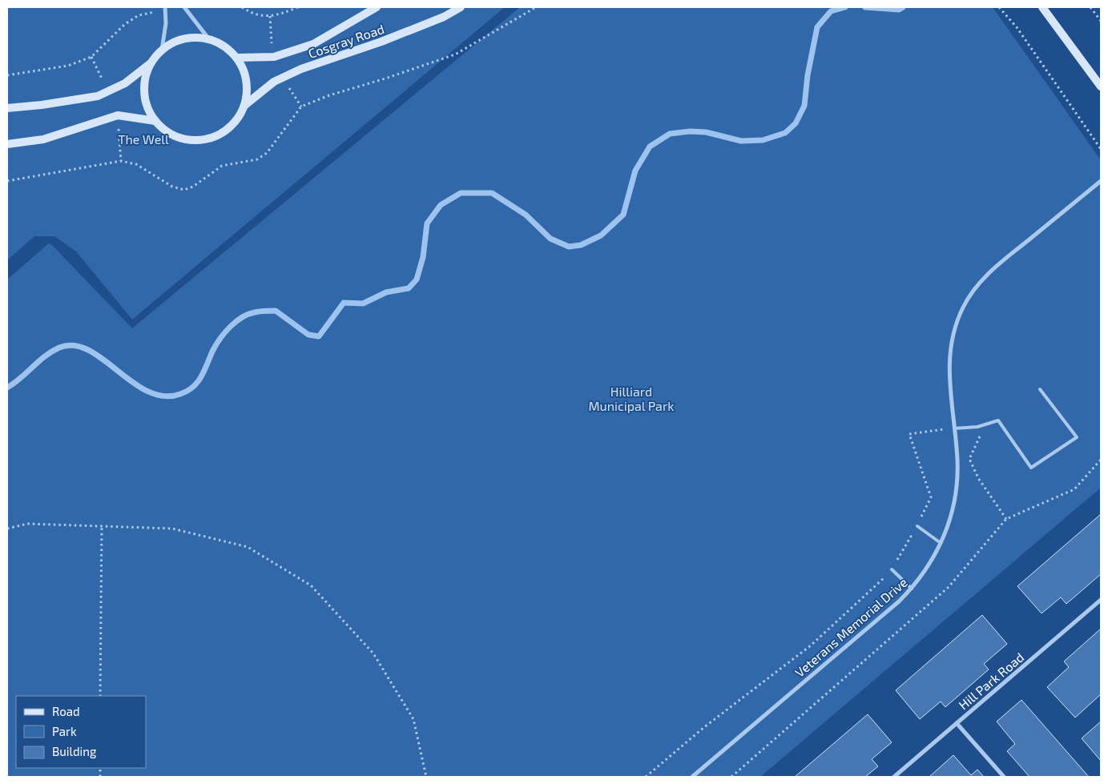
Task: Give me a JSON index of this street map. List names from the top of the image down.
{
  "streets": {
    "main road": ["Cosgray Road"],
    "street": ["Veterans Memorial Drive", "Hill Park Road"]
  },
  "parks": ["The Well", "Hilliard Municipal Park"],
  "legend": ["Road", "Park", "Building"]
}
